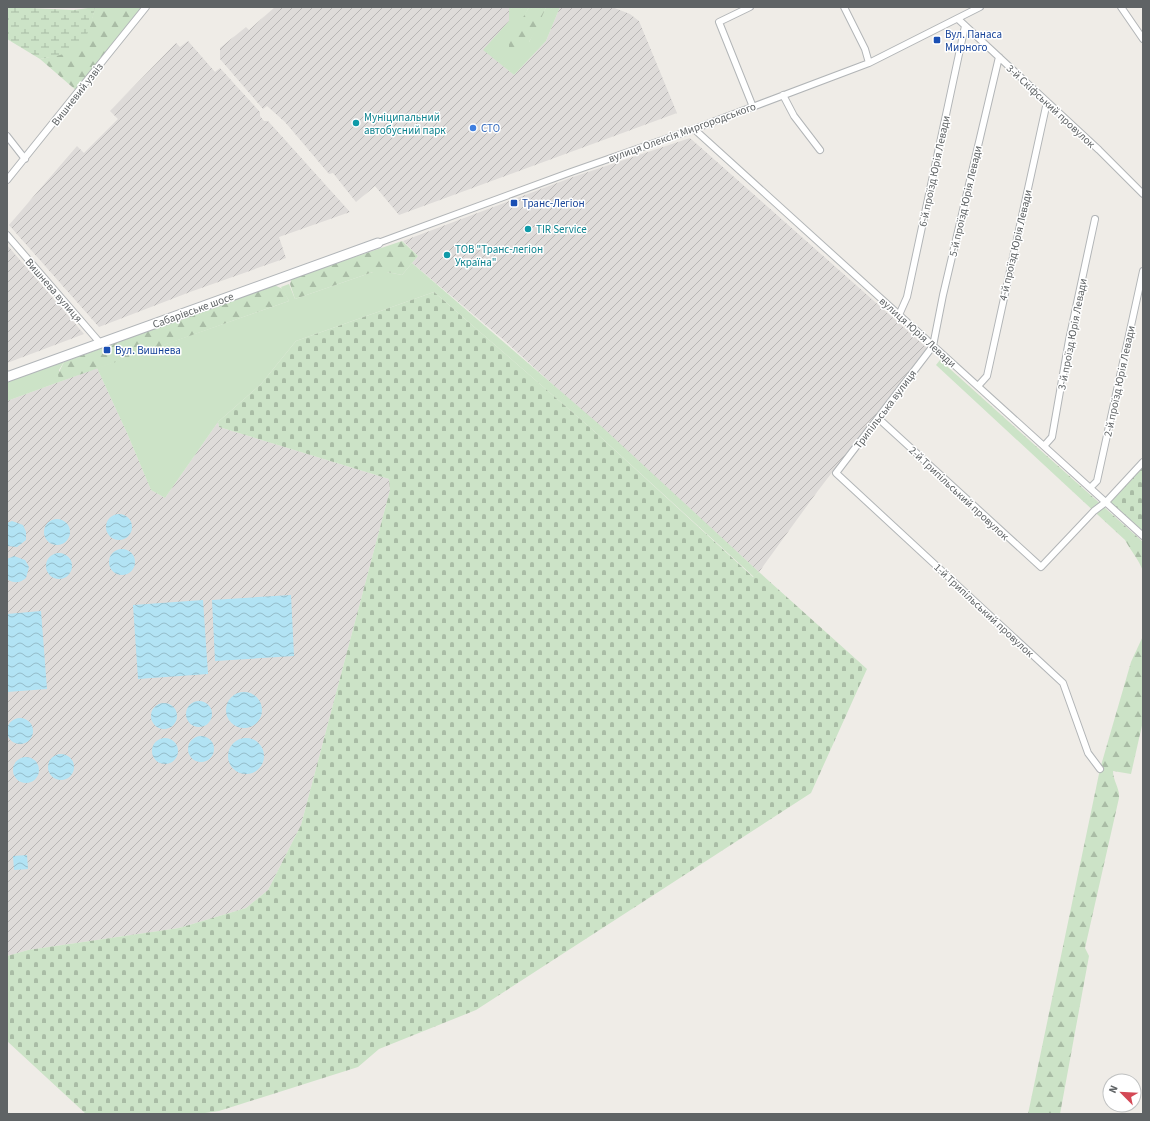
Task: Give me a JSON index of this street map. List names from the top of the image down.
{
  "streets": {
    "street": [
      "Вишневий узвіз",
      "3-й Скіфський провулок",
      "вулиця Олексія Миргородського",
      "6-й проїзд Юрія Левади",
      "5-й проїзд Юрія Левади",
      "4-й проїзд Юрія Левади",
      "Вишнева вулиця",
      "Сабарівське шосе",
      "вулиця Юрія Левади",
      "3-й проїзд Юрія Левади",
      "2-й проїзд Юрія Левади",
      "Трипільська вулиця",
      "2-й Трипільський провулок",
      "1-й Трипільський провулок"
    ]
  },
  "crossings": [
    ["3-й Скіфський провулок", "вулиця Олексія Миргородського"],
    ["3-й Скіфський провулок", "6-й проїзд Юрія Левади"],
    ["3-й Скіфський провулок", "5-й проїзд Юрія Левади"],
    ["3-й Скіфський провулок", "4-й проїзд Юрія Левади"],
    ["вулиця Олексія Миргородського", "Сабарівське шосе"],
    ["вулиця Олексія Миргородського", "вулиця Юрія Левади"],
    ["6-й проїзд Юрія Левади", "вулиця Юрія Левади"],
    ["5-й проїзд Юрія Левади", "вулиця Юрія Левади"],
    ["5-й проїзд Юрія Левади", "Трипільська вулиця"],
    ["4-й проїзд Юрія Левади", "вулиця Юрія Левади"],
    ["Вишнева вулиця", "Сабарівське шосе"],
    ["вулиця Юрія Левади", "3-й проїзд Юрія Левади"],
    ["вулиця Юрія Левади", "2-й проїзд Юрія Левади"],
    ["вулиця Юрія Левади", "Трипільська вулиця"],
    ["вулиця Юрія Левади", "2-й Трипільський провулок"],
    ["Трипільська вулиця", "2-й Трипільський провулок"],
    ["Трипільська вулиця", "1-й Трипільський провулок"]
  ],
  "places": {
    "transit": ["Вул. Панаса Мирного", "Транс-Легіон", "Вул. Вишнева"],
    "other": [
      "Муніципальний автобусний парк",
      "СТО",
      "TIR Service",
      "ТОВ \"Транс-легіон Україна\""
    ]
  },
  "north": "top left"
}
